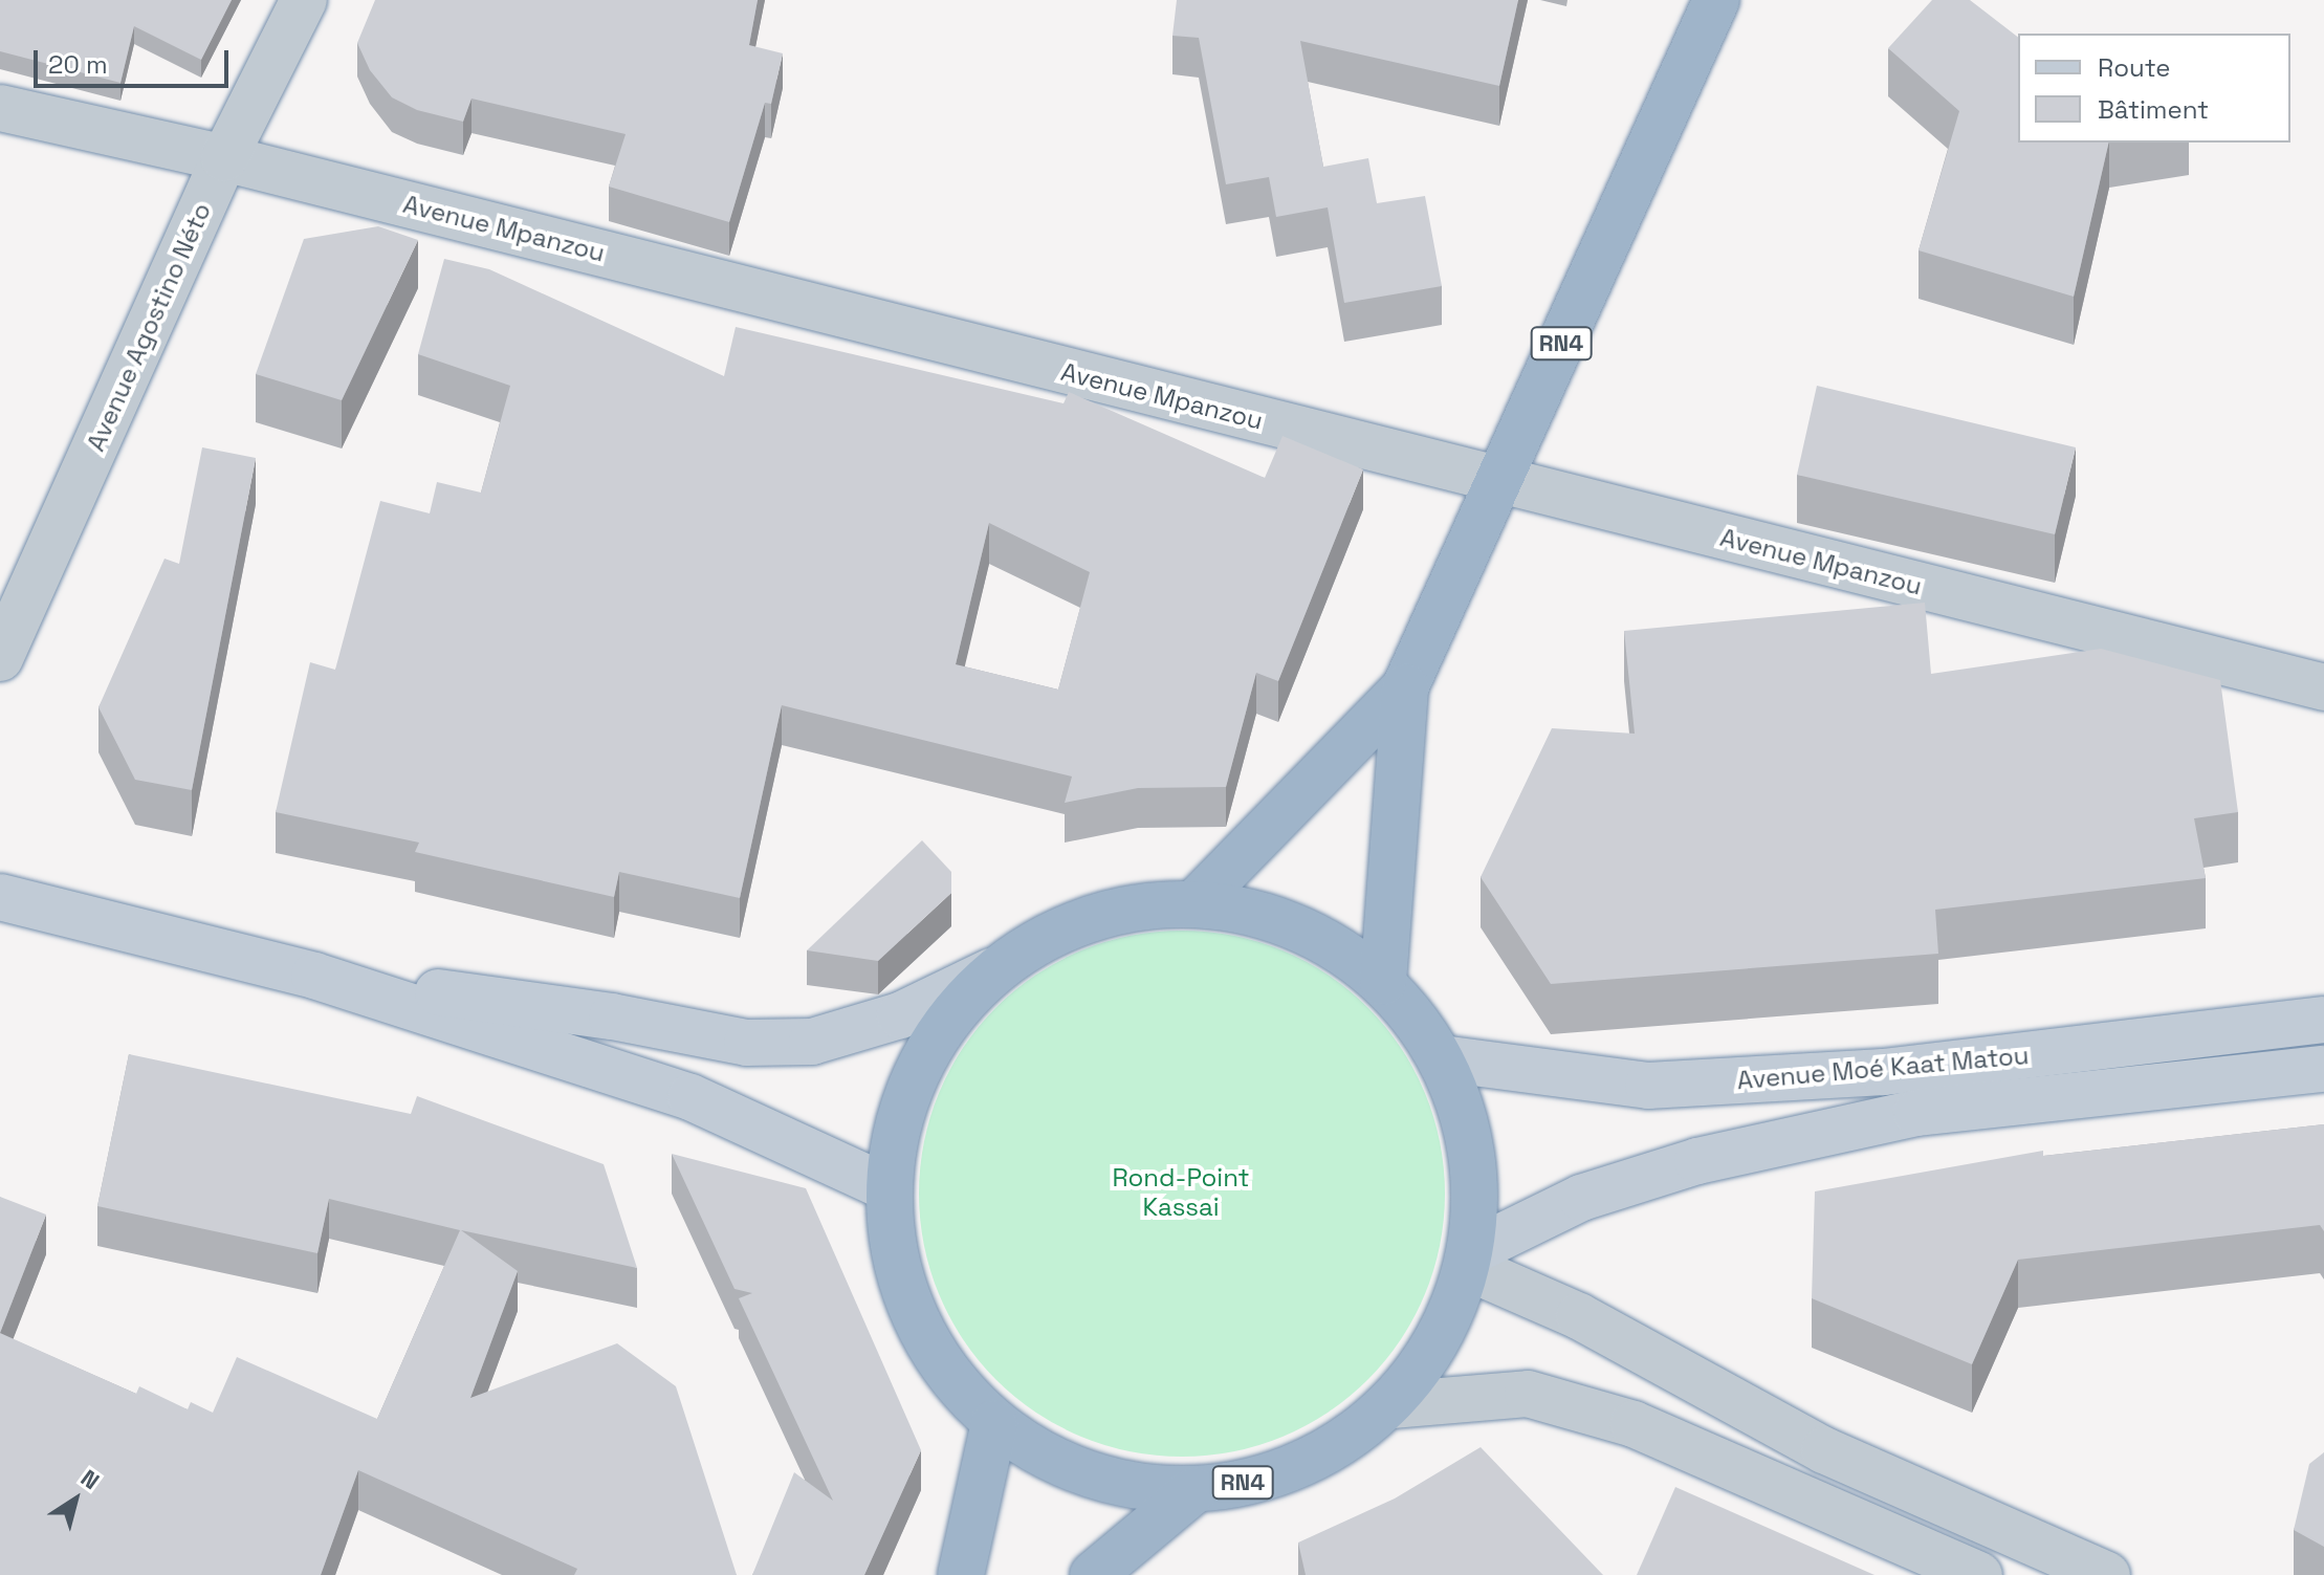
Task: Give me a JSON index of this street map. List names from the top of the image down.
{
  "streets": {
    "highway": ["RN4"],
    "main road": ["Avenue Moé Kaat Matou"],
    "street": ["Avenue Mpanzou", "Avenue Agostino Néto"]
  },
  "crossings": [
    ["Avenue Mpanzou", "Avenue Agostino Néto"],
    ["Avenue Mpanzou", "RN4"],
    ["RN4", "Avenue Moé Kaat Matou"]
  ],
  "parks": ["Rond-Point Kassai"],
  "legend": ["Route", "Bâtiment"],
  "scale_bar": "20 m",
  "north": "top right"
}
